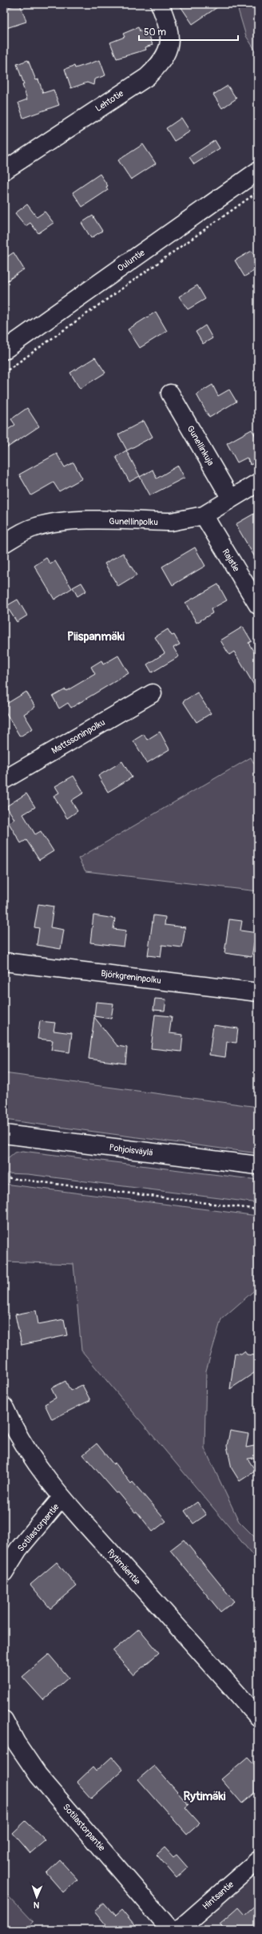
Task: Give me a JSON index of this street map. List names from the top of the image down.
{
  "streets": {
    "street": [
      "Lehtotie",
      "Ouluntie",
      "Gunellinkuja",
      "Gunellinpolku",
      "Rajatie",
      "Mattssoninpolku",
      "Björkgreninpolku",
      "Pohjoisväylä",
      "Sotilastorpantie",
      "Rytimäentie",
      "Hintsantie"
    ]
  },
  "crossings": [
    ["Gunellinkuja", "Gunellinpolku"],
    ["Gunellinpolku", "Rajatie"],
    ["Sotilastorpantie", "Rytimäentie"]
  ],
  "districts": ["Piispanmäki", "Rytimäki"],
  "scale_bar": "50 m",
  "north": "bottom"
}
